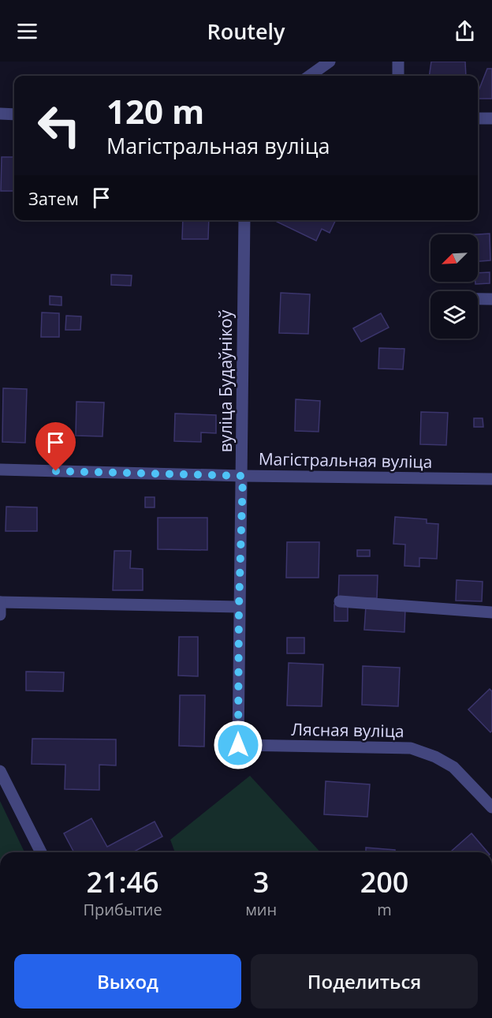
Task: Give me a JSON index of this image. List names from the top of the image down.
{
  "streets": {
    "street": ["вуліца Будаўнікоў", "Магістральная вуліца", "Лясная вуліца"]
  },
  "crossings": [
    ["вуліца Будаўнікоў", "Магістральная вуліца"],
    ["вуліца Будаўнікоў", "Лясная вуліца"]
  ],
  "north": "bottom left",
  "page": {
    "header": "Routely",
    "turn": ["120 m", "Магістральная вуліца"],
    "then": "Затем",
    "eta": [
      "21:46",
      "Прибытие",
      "3",
      "мин",
      "200",
      "m"
    ],
    "buttons": ["Выход", "Поделиться"]
  }
}
